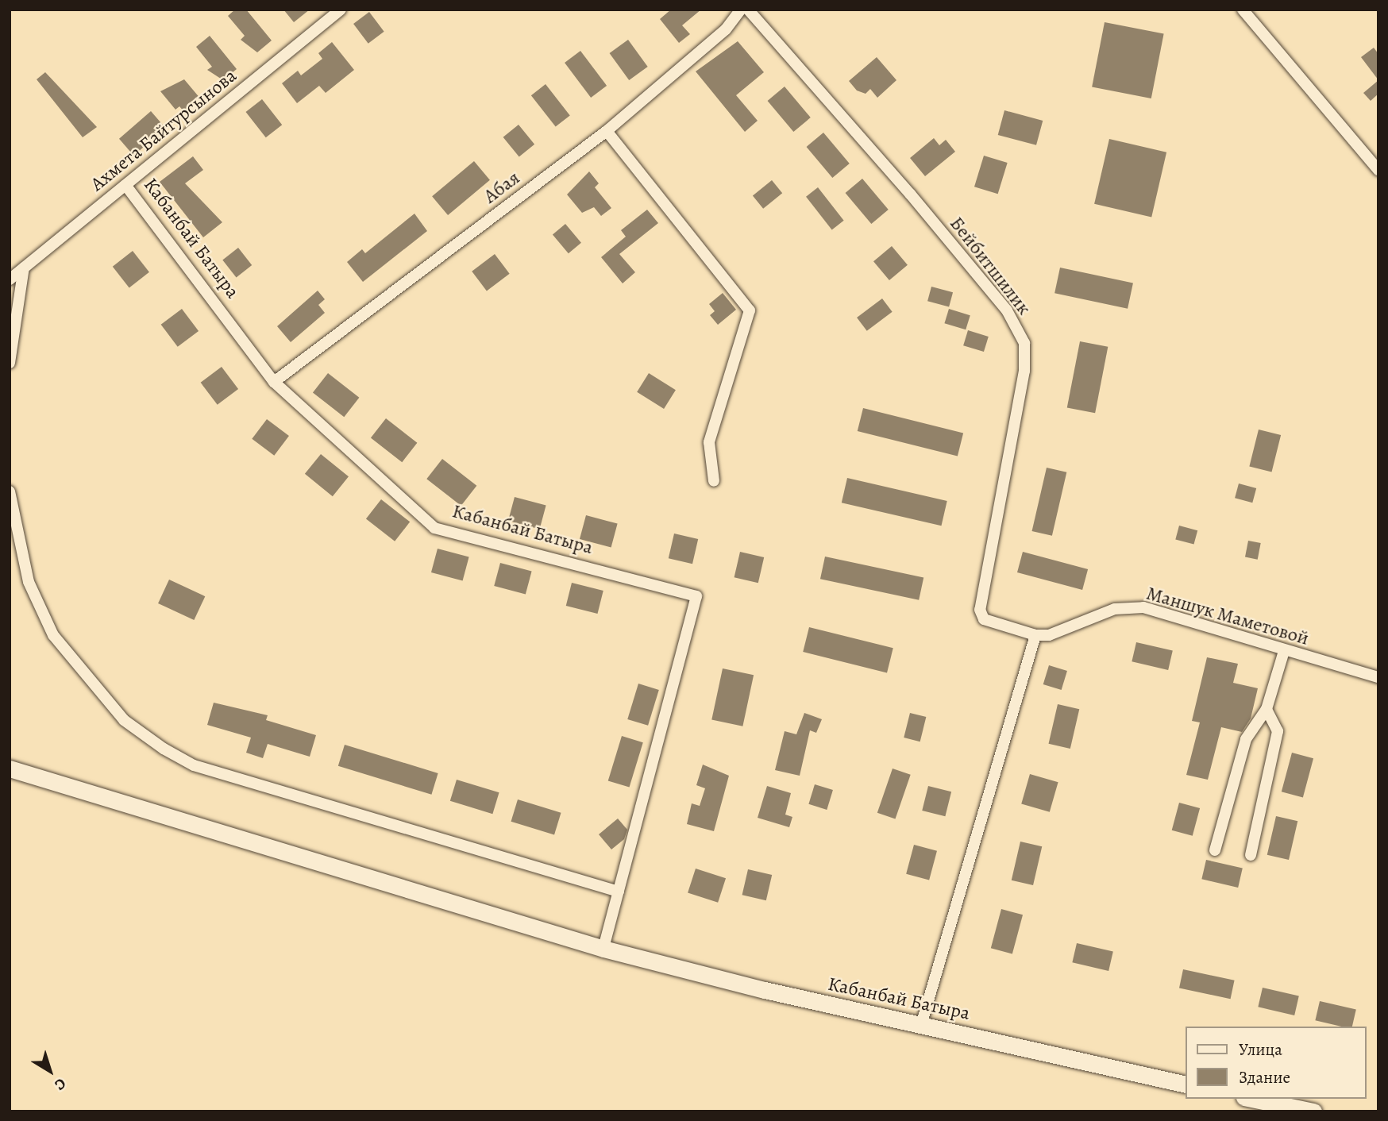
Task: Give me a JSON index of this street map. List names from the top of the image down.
{
  "streets": {
    "main road": ["Кабанбай Батыра"],
    "street": [
      "Ахмета Байтурсынова",
      "Абая",
      "Бейбитшилик",
      "Маншук Маметовой"
    ]
  },
  "crossings": [
    ["Ахмета Байтурсынова", "Кабанбай Батыра"],
    ["Абая", "Кабанбай Батыра"],
    ["Бейбитшилик", "Маншук Маметовой"]
  ],
  "legend": ["Улица", "Здание"],
  "north": "bottom right"
}
